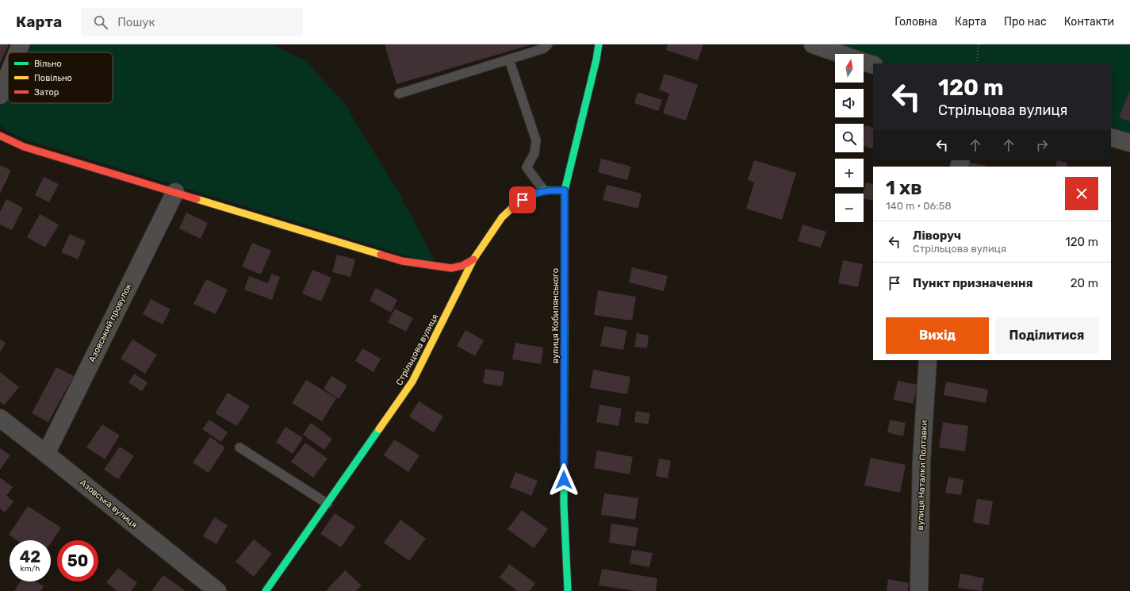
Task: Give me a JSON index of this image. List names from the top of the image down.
{
  "streets": {
    "street": [
      "вулиця Кобилянського",
      "Азовський провулок",
      "Стрільцова вулиця",
      "вулиця Наталки Полтавки",
      "Азовська вулиця"
    ]
  },
  "crossings": [
    ["вулиця Кобилянського", "Стрільцова вулиця"],
    ["Азовський провулок", "Азовська вулиця"]
  ],
  "legend": ["Вільно", "Повільно", "Затор"],
  "north": "top",
  "page": {
    "header": "Карта",
    "search": "Пошук",
    "nav": [
      "Головна",
      "Карта",
      "Про нас",
      "Контакти"
    ],
    "map_buttons": ["+", "−"],
    "turn": ["120 m", "Стрільцова вулиця"],
    "heading": ["1 хв", "140 m · 06:58"],
    "list": [
      {
        "name": "Ліворуч",
        "note": "Стрільцова вулиця",
        "value": "120 m"
      },
      {
        "name": "Пункт призначення",
        "value": "20 m"
      }
    ],
    "buttons": ["Вихід", "Поділитися"],
    "speed": "42 km/h",
    "limit": "50"
  }
}
